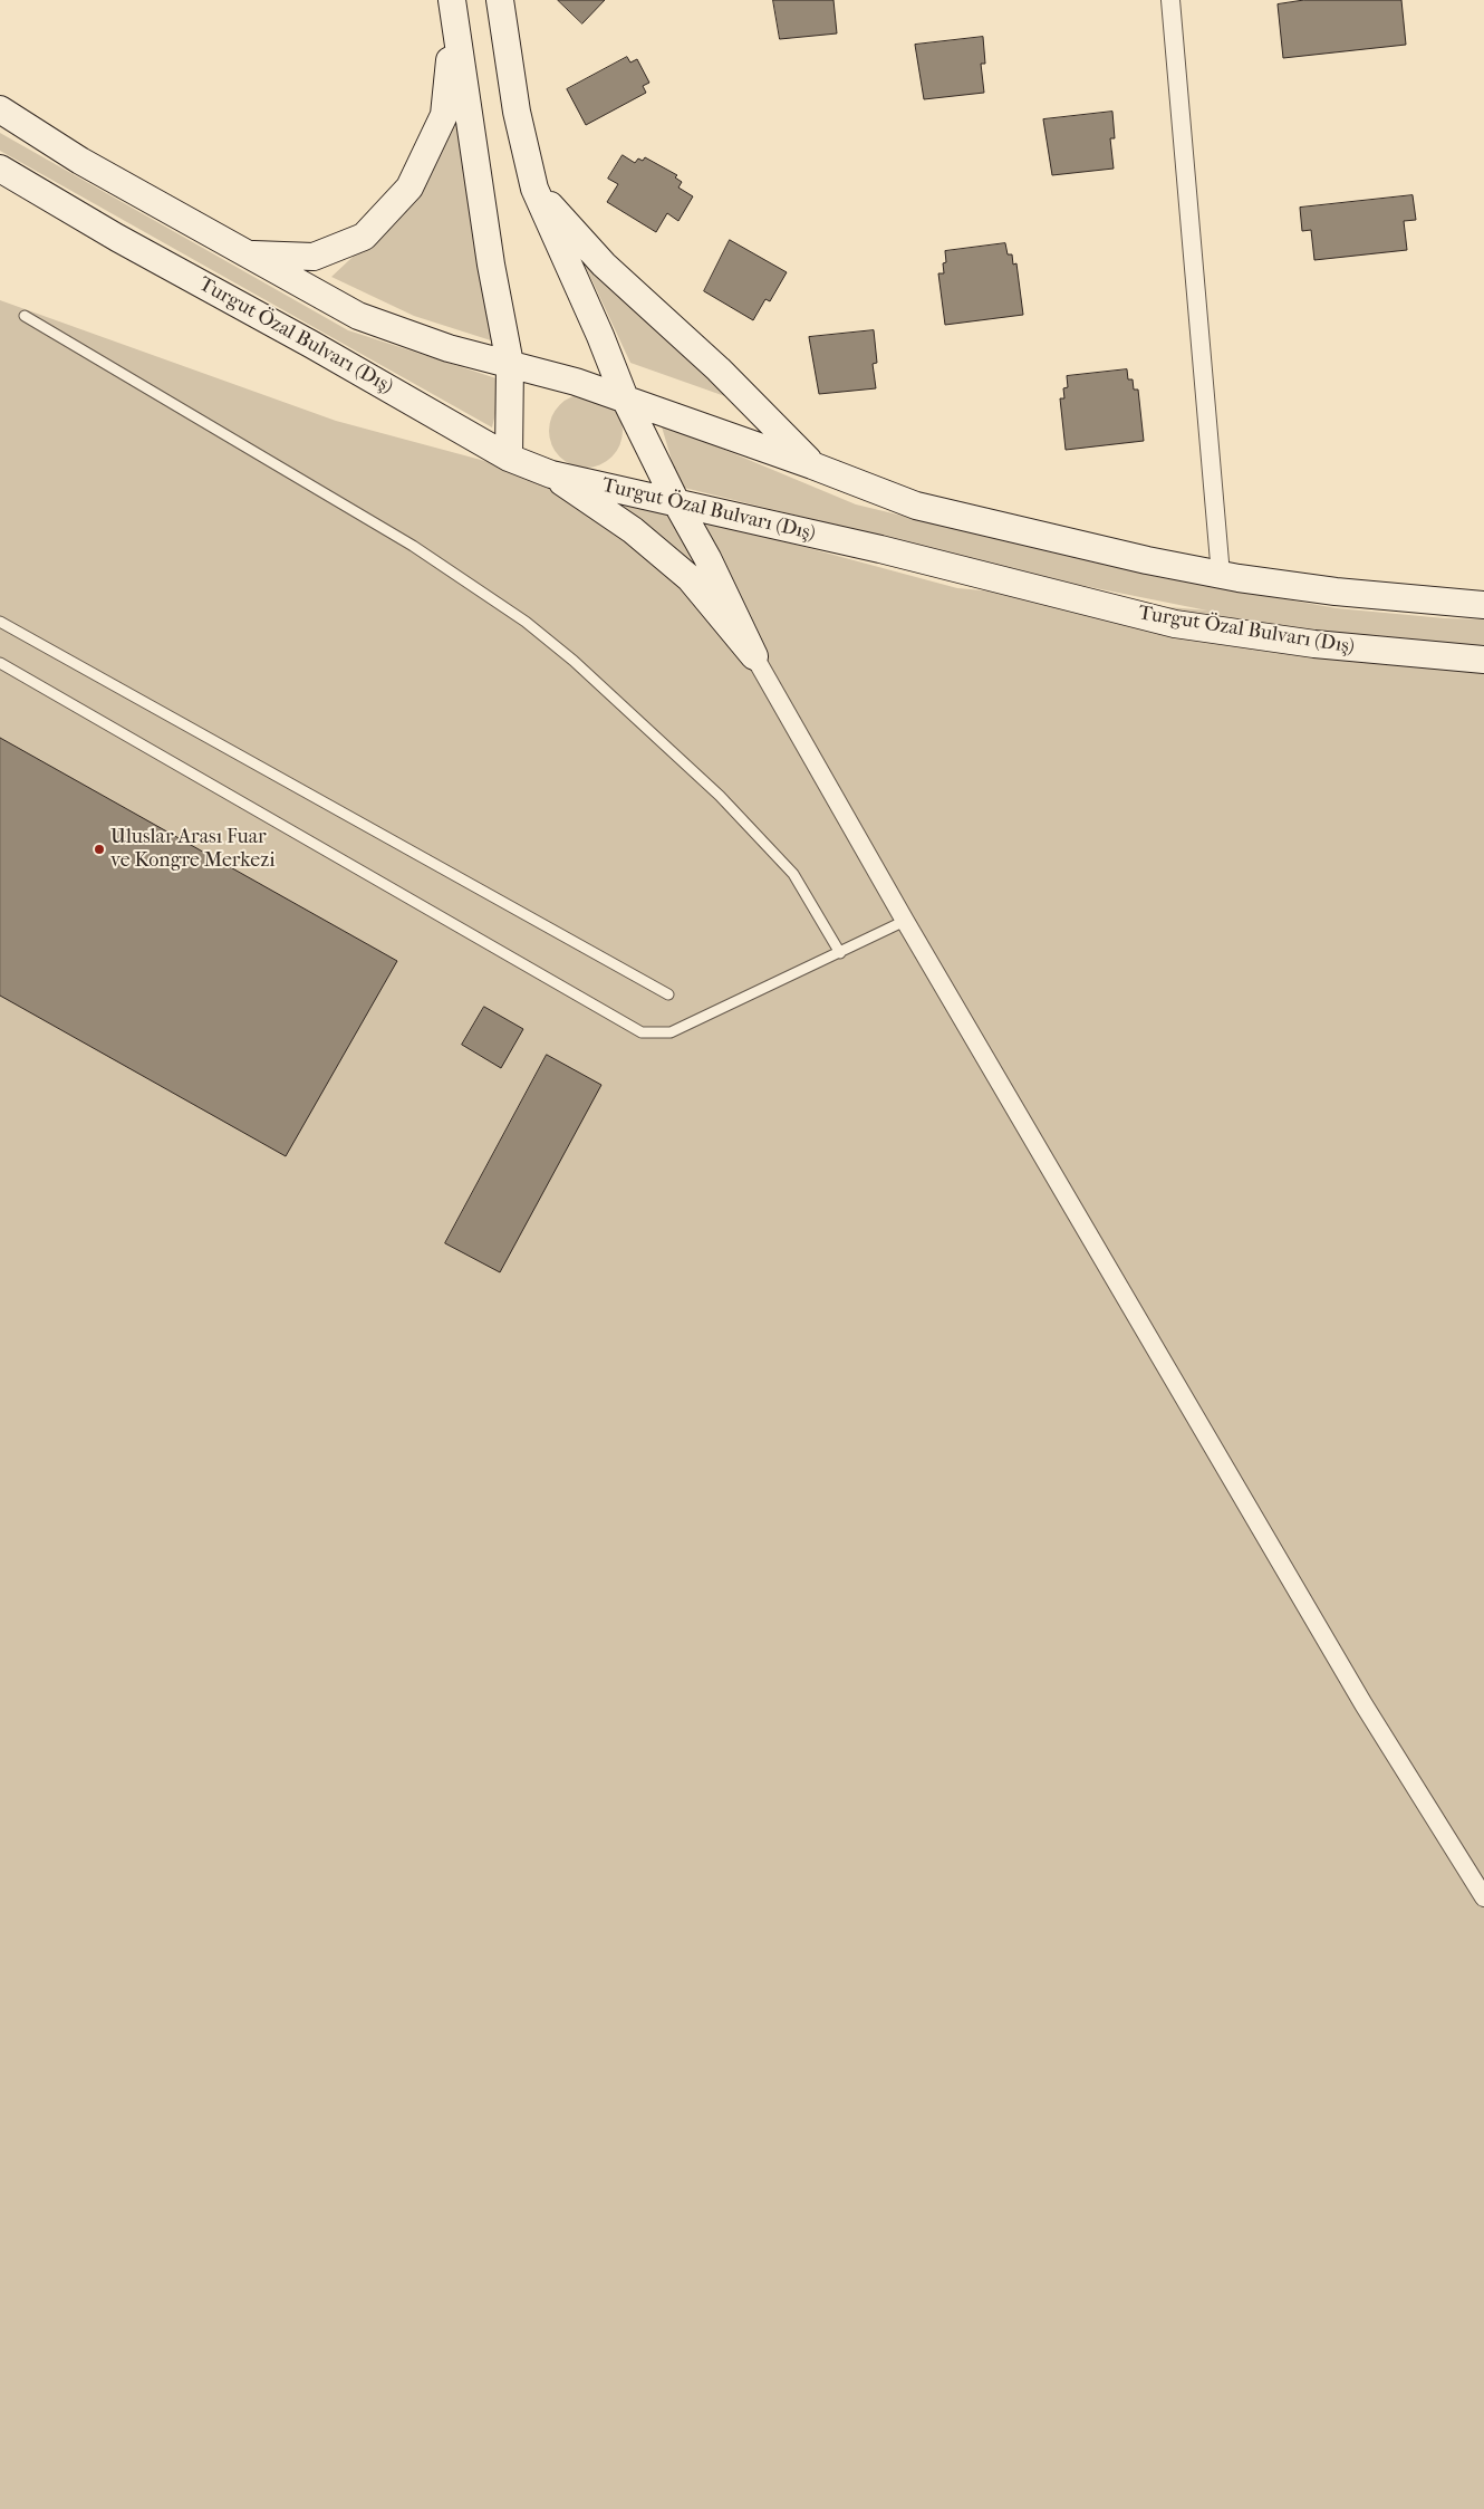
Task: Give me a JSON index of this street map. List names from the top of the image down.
{
  "streets": {
    "main road": ["Turgut Özal Bulvarı (Dış)"]
  },
  "places": ["Uluslar Arası Fuar ve Kongre Merkezi"]
}
